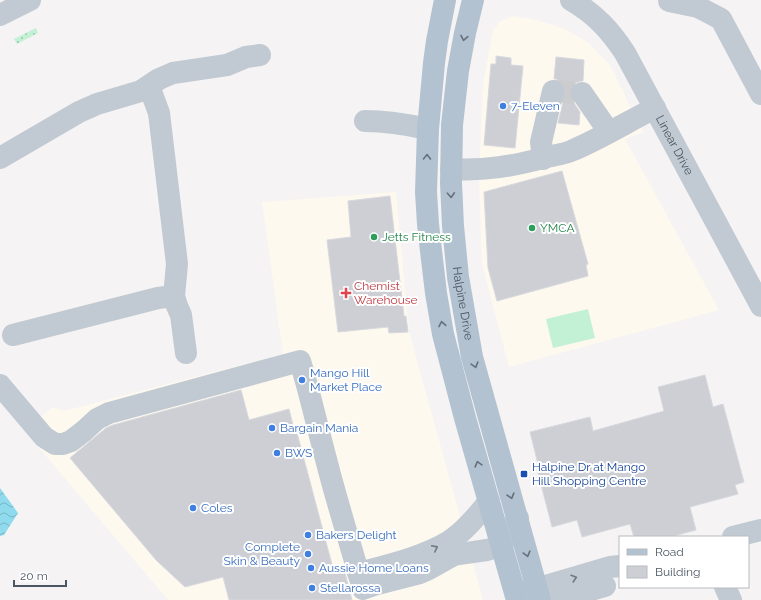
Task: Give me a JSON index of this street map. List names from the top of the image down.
{
  "streets": {
    "main road": ["Halpine Drive"],
    "street": ["Linear Drive"]
  },
  "places": {
    "other": [
      "7-Eleven",
      "YMCA",
      "Jetts Fitness",
      "Mango Hill Market Place",
      "Bargain Mania",
      "BWS",
      "Coles",
      "Bakers Delight",
      "Complete Skin & Beauty",
      "Aussie Home Loans",
      "Stellarossa"
    ],
    "health": ["Chemist Warehouse"],
    "transit": ["Halpine Dr at Mango Hill Shopping Centre"]
  },
  "legend": ["Road", "Building"],
  "scale_bar": "20 m"
}
